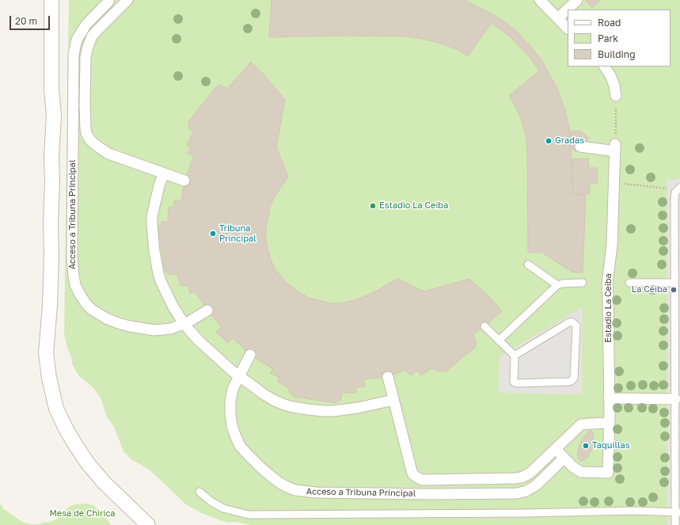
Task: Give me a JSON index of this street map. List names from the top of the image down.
{
  "streets": {
    "street": ["Acceso a Tribuna Principal", "Estadio La Ceiba"]
  },
  "crossings": [
    ["Acceso a Tribuna Principal", "Estadio La Ceiba"]
  ],
  "parks": ["Mesa de Chirica"],
  "places": [
    "Gradas",
    "Estadio La Ceiba",
    "Tribuna Principal",
    "La Ceiba",
    "Taquillas"
  ],
  "legend": ["Road", "Park", "Building"],
  "scale_bar": "20 m"
}
